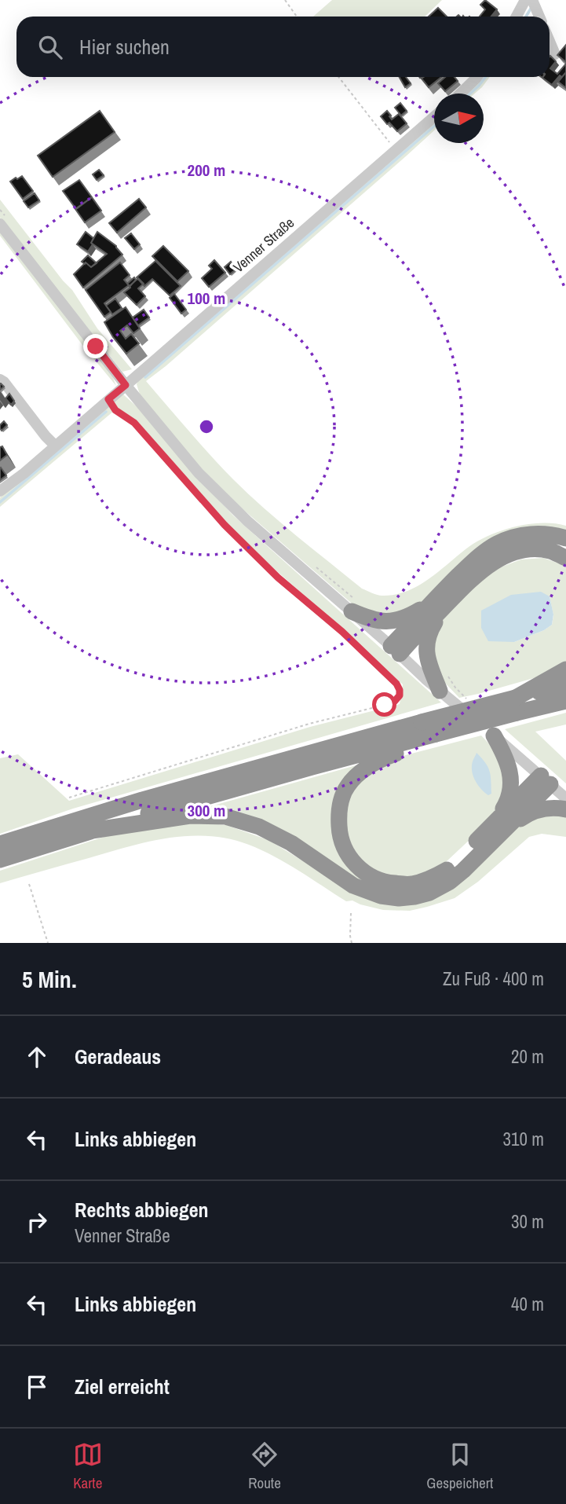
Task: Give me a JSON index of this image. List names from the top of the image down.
{
  "streets": {
    "street": ["Venner Straße"]
  },
  "north": "right",
  "page": {
    "search": "Hier suchen",
    "heading": ["5 Min.", "Zu Fuß · 400 m"],
    "list": [
      ["Geradeaus", "20 m"],
      ["Links abbiegen", "310 m"],
      ["Rechts abbiegen", "Venner Straße", "30 m"],
      ["Links abbiegen", "40 m"],
      "Ziel erreicht"
    ],
    "nav": ["Karte", "Route", "Gespeichert"]
  },
  "rings": ["200 m", "100 m", "300 m"]
}
